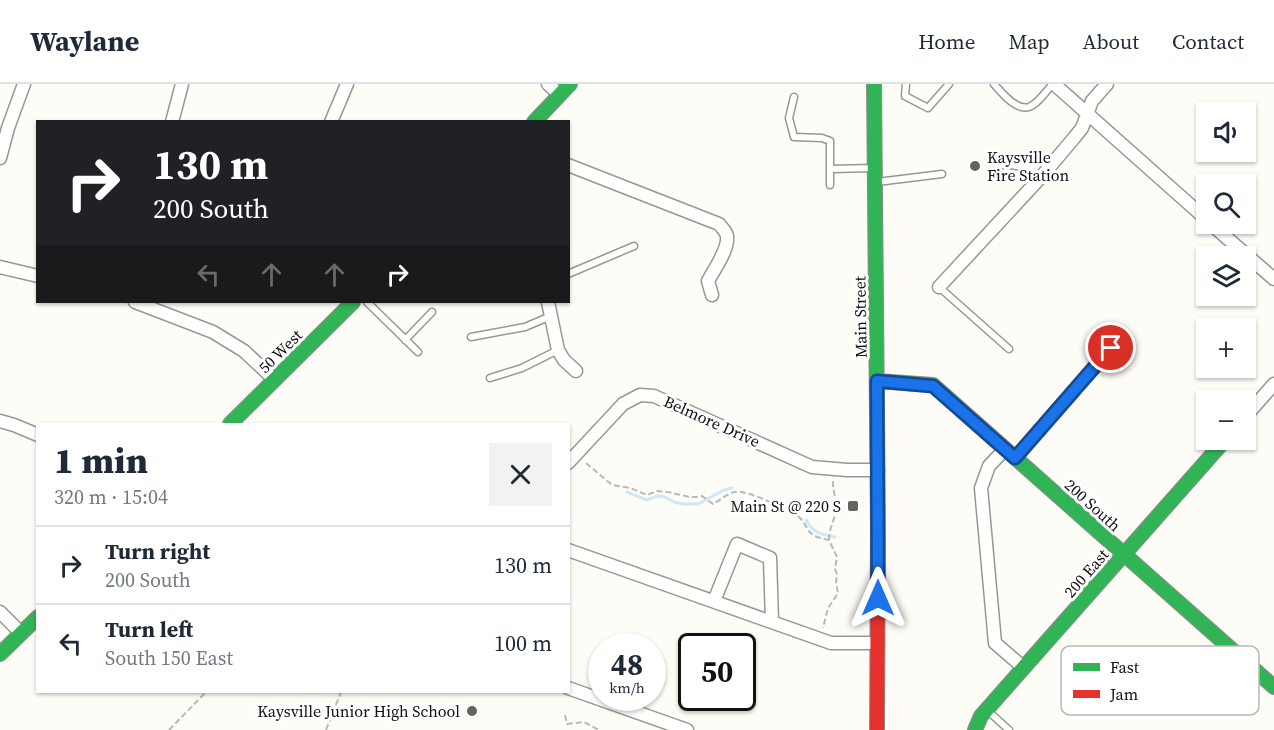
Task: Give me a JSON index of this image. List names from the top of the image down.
{
  "streets": {
    "street": [
      "Main Street",
      "50 West",
      "Belmore Drive",
      "200 South",
      "200 East"
    ]
  },
  "crossings": [
    ["Main Street", "Belmore Drive"],
    ["Main Street", "200 South"],
    ["200 South", "200 East"]
  ],
  "places": {
    "other": ["Kaysville Fire Station", "Kaysville Junior High School"],
    "transit": ["Main St @ 220 S"]
  },
  "legend": ["Fast", "Jam"],
  "page": {
    "header": "Waylane",
    "nav": [
      "Home",
      "Map",
      "About",
      "Contact"
    ],
    "map_buttons": ["+", "−"],
    "turn": ["130 m", "200 South"],
    "heading": ["1 min", "320 m · 15:04"],
    "list": [
      {
        "name": "Turn right",
        "note": "200 South",
        "value": "130 m"
      },
      {
        "name": "Turn left",
        "note": "South 150 East",
        "value": "100 m"
      }
    ],
    "speed": "48 km/h",
    "limit": "50"
  }
}
